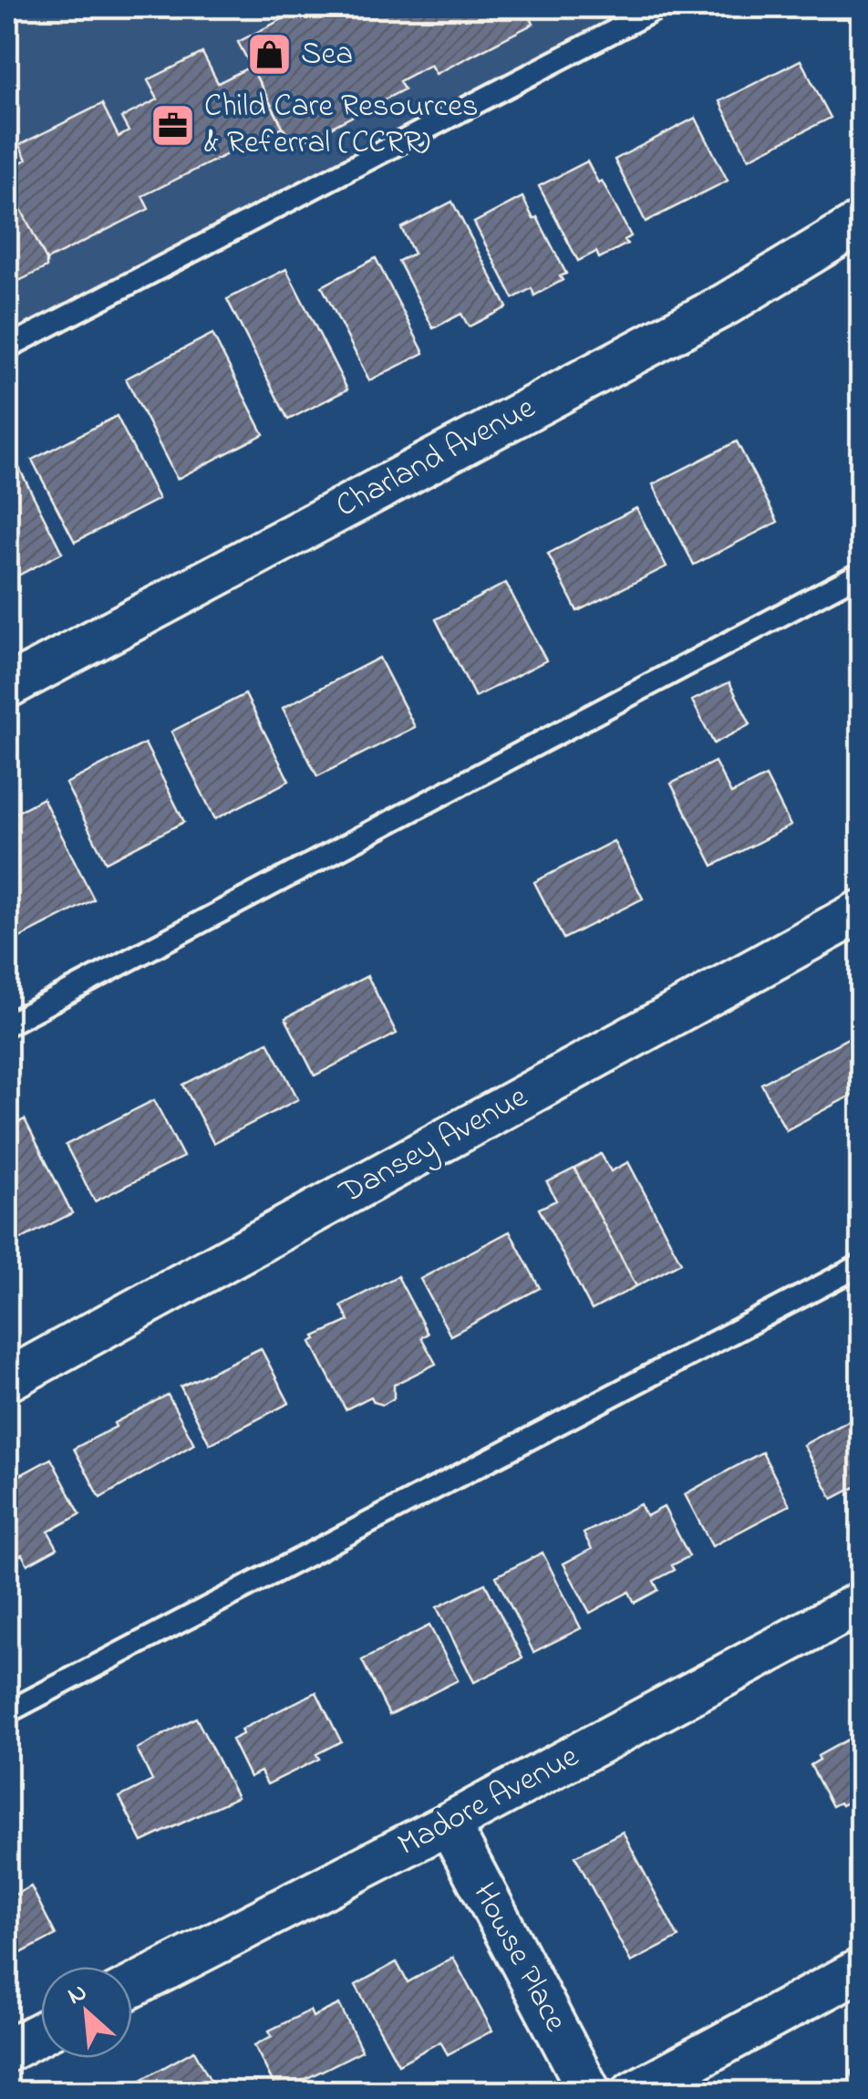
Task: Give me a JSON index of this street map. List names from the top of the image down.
{
  "streets": {
    "street": [
      "Charland Avenue",
      "Dansey Avenue",
      "Madore Avenue",
      "Howse Place"
    ]
  },
  "crossings": [
    ["Madore Avenue", "Howse Place"]
  ],
  "places": {
    "shop": ["Sea"],
    "office": ["Child Care Resources & Referral (CCRR)"]
  },
  "north": "top left"
}
